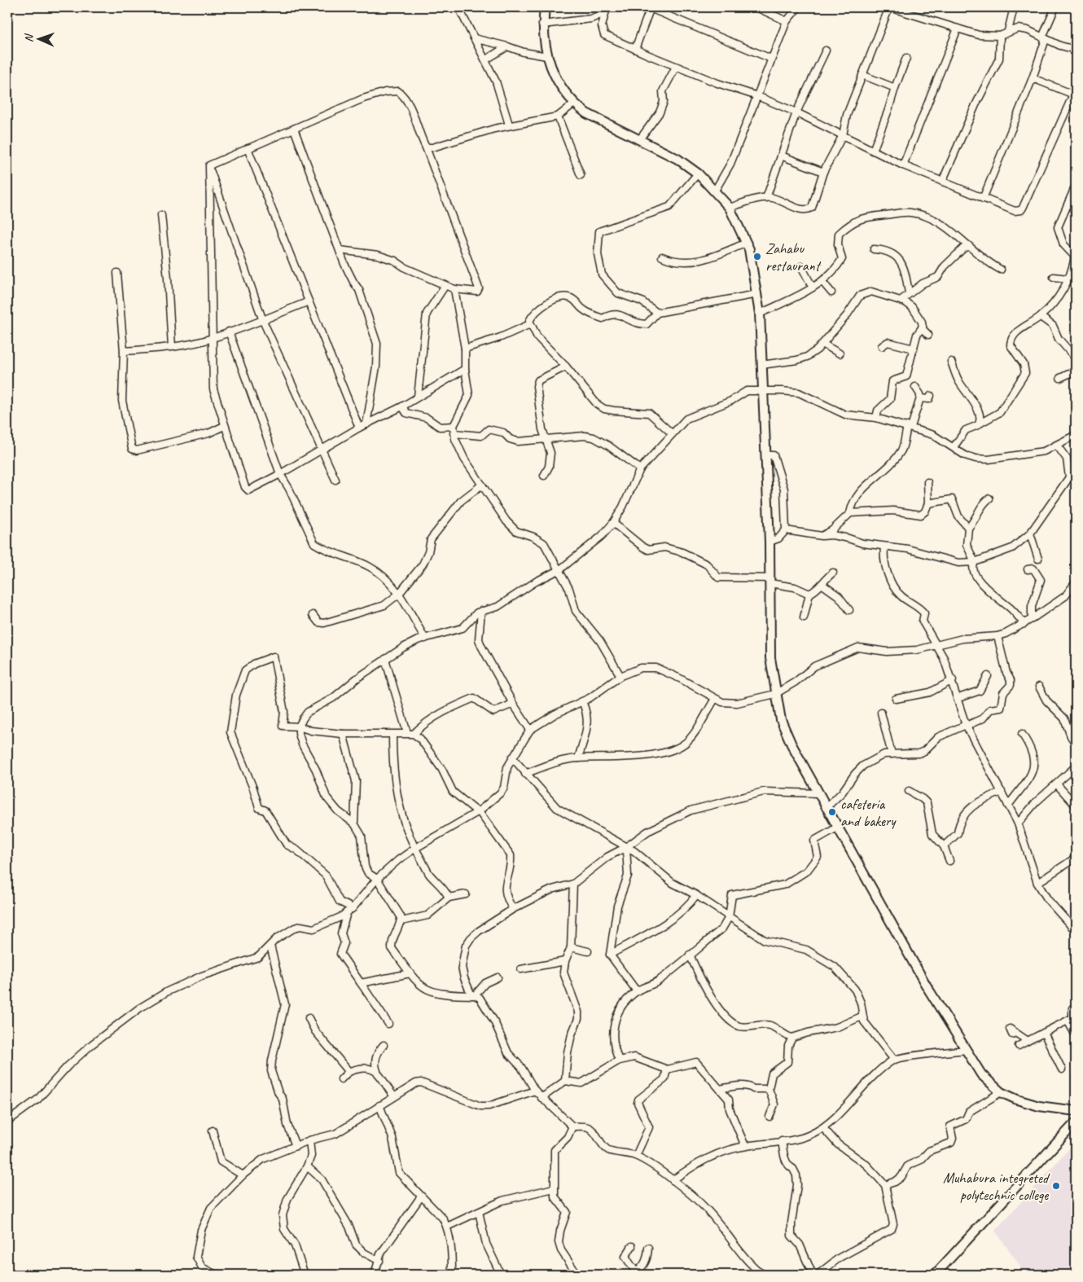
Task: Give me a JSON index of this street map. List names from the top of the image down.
{
  "places": ["Zahabu restaurant", "cafeteria and bakery", "Muhabura integreted polytechnic college"],
  "north": "left"
}
